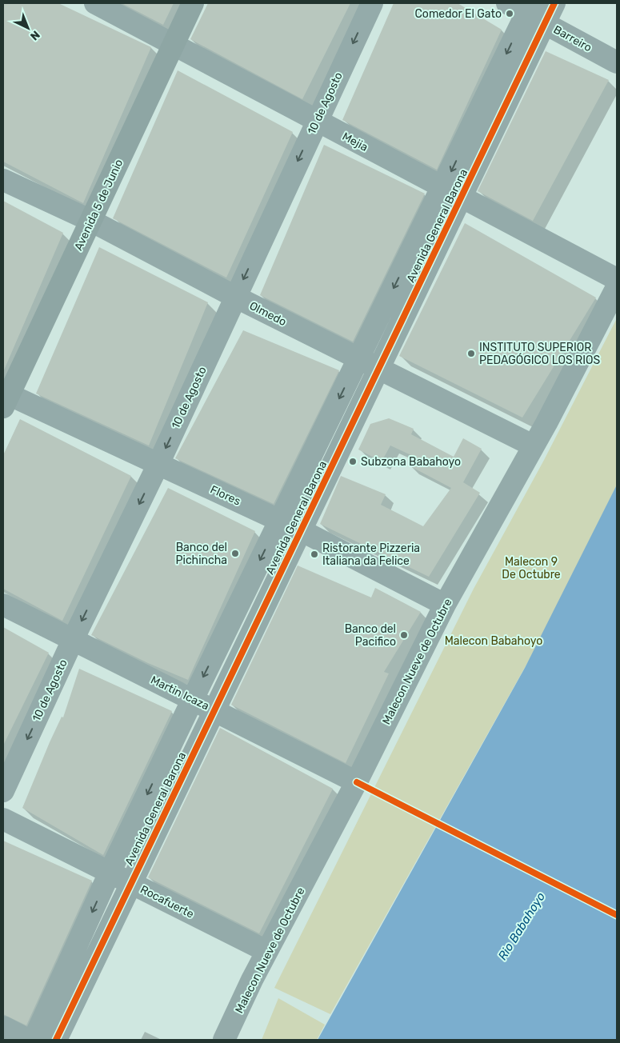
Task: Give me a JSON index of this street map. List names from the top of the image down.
{
  "streets": {
    "main road": ["Avenida 5 de Junio"],
    "street": [
      "Barreiro",
      "10 de Agosto",
      "Mejia",
      "Avenida General Barona",
      "Olmedo",
      "Flores",
      "Malecon Nueve de Octubre",
      "Martin Icaza",
      "Rocafuerte"
    ]
  },
  "crossings": [
    ["Barreiro", "Avenida General Barona"],
    ["10 de Agosto", "Mejia"],
    ["10 de Agosto", "Olmedo"],
    ["10 de Agosto", "Flores"],
    ["10 de Agosto", "Martin Icaza"],
    ["Mejia", "Avenida 5 de Junio"],
    ["Mejia", "Avenida General Barona"],
    ["Avenida 5 de Junio", "Olmedo"],
    ["Avenida 5 de Junio", "Flores"],
    ["Avenida General Barona", "Olmedo"],
    ["Avenida General Barona", "Flores"],
    ["Avenida General Barona", "Martin Icaza"],
    ["Avenida General Barona", "Rocafuerte"],
    ["Olmedo", "Malecon Nueve de Octubre"],
    ["Flores", "Malecon Nueve de Octubre"],
    ["Malecon Nueve de Octubre", "Martin Icaza"],
    ["Malecon Nueve de Octubre", "Rocafuerte"]
  ],
  "one_way": ["10 de Agosto"],
  "water": ["Rio Babahoyo"],
  "parks": ["Malecon 9 De Octubre", "Malecon Babahoyo"],
  "places": [
    "Comedor El Gato",
    "INSTITUTO SUPERIOR PEDAGÓGICO LOS RIOS",
    "Subzona Babahoyo",
    "Banco del Pichincha",
    "Ristorante Pizzeria Italiana da Felice",
    "Banco del Pacifico"
  ],
  "north": "bottom right"
}
